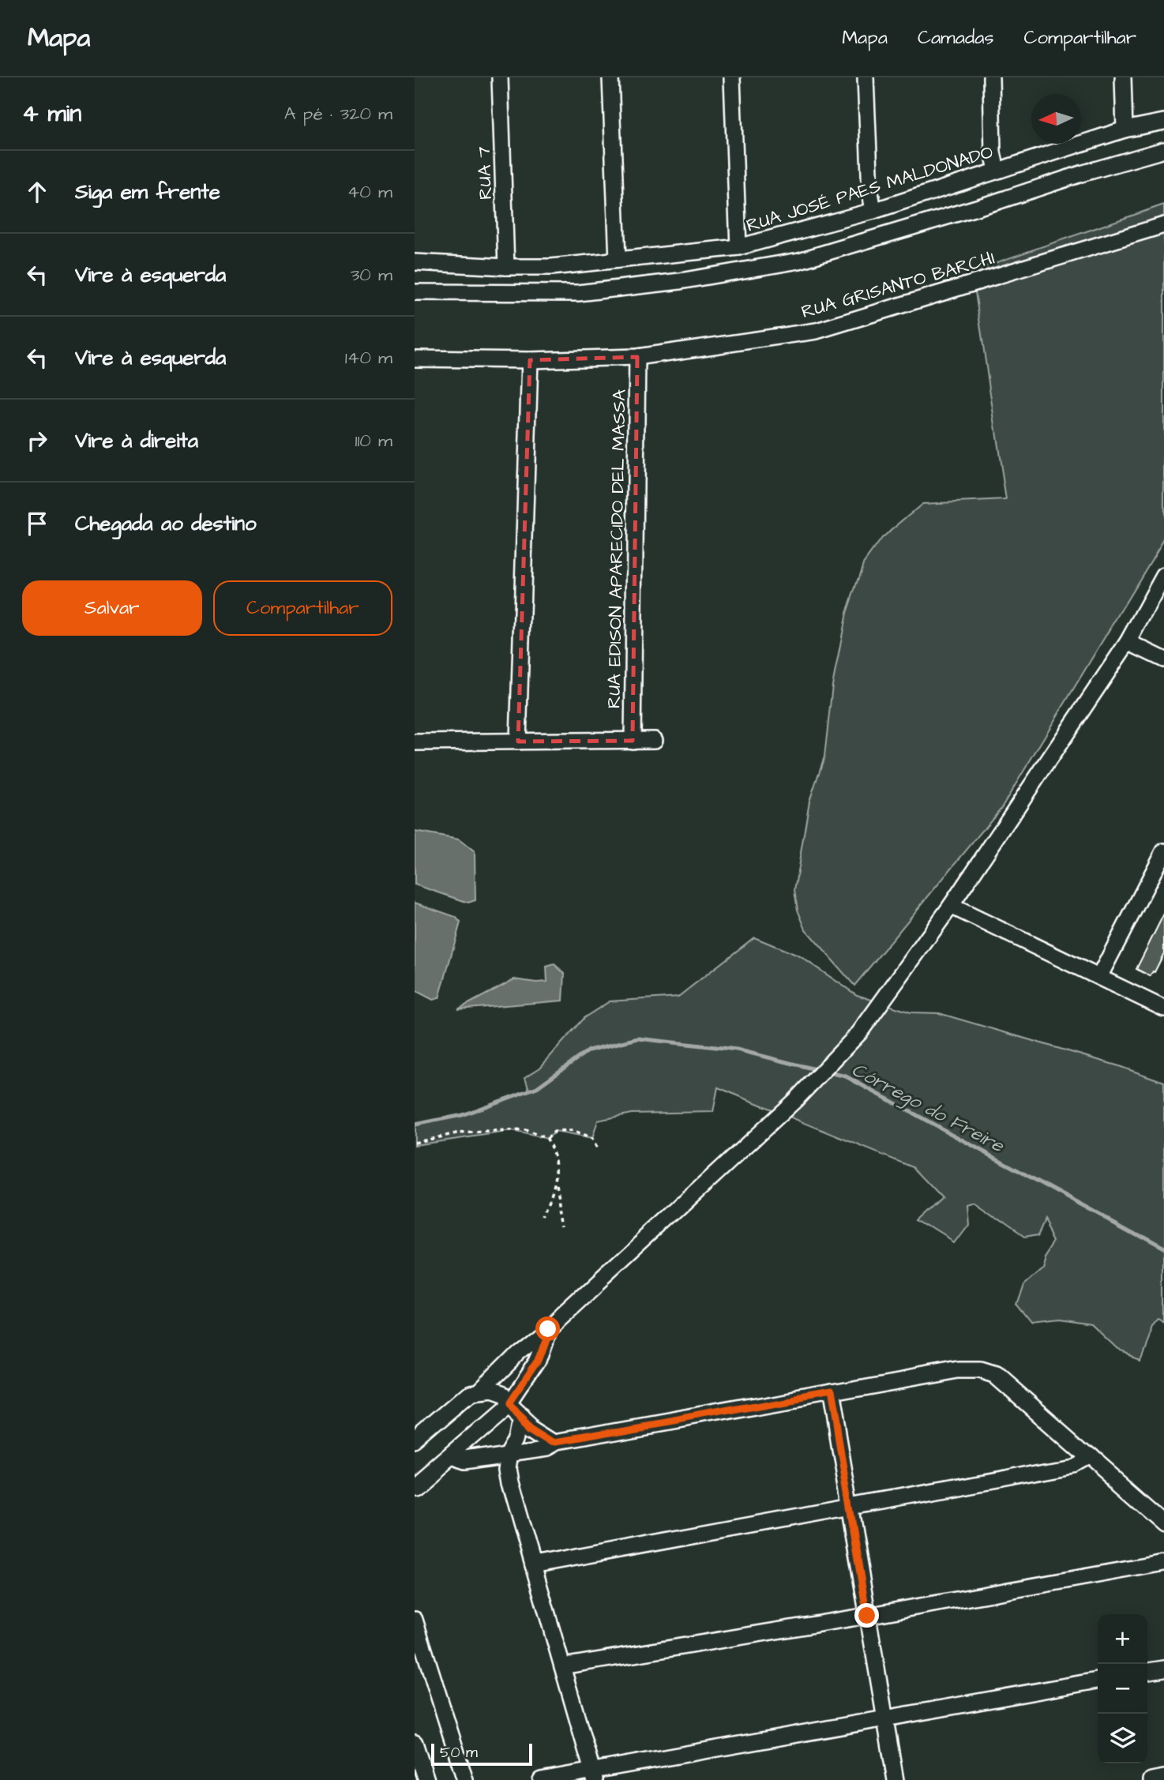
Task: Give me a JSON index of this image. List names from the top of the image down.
{
  "streets": {
    "street": [
      "RUA 7",
      "RUA JOSÉ PAES MALDONADO",
      "RUA GRISANTO BARCHI",
      "RUA EDISON APARECIDO DEL MASSA"
    ]
  },
  "crossings": [
    ["RUA 7", "RUA JOSÉ PAES MALDONADO"],
    ["RUA GRISANTO BARCHI", "RUA EDISON APARECIDO DEL MASSA"]
  ],
  "water": ["Córrego do Freire"],
  "scale_bar": "50 m",
  "north": "left",
  "page": {
    "header": "Mapa",
    "nav": ["Mapa", "Camadas", "Compartilhar"],
    "heading": ["4 min", "A pé · 320 m"],
    "list": [
      ["Siga em frente", "40 m"],
      ["Vire à esquerda", "30 m"],
      ["Vire à esquerda", "140 m"],
      ["Vire à direita", "110 m"],
      "Chegada ao destino"
    ],
    "buttons": ["Salvar", "Compartilhar"],
    "map_buttons": ["+", "−"],
    "scale": "50 m"
  }
}
